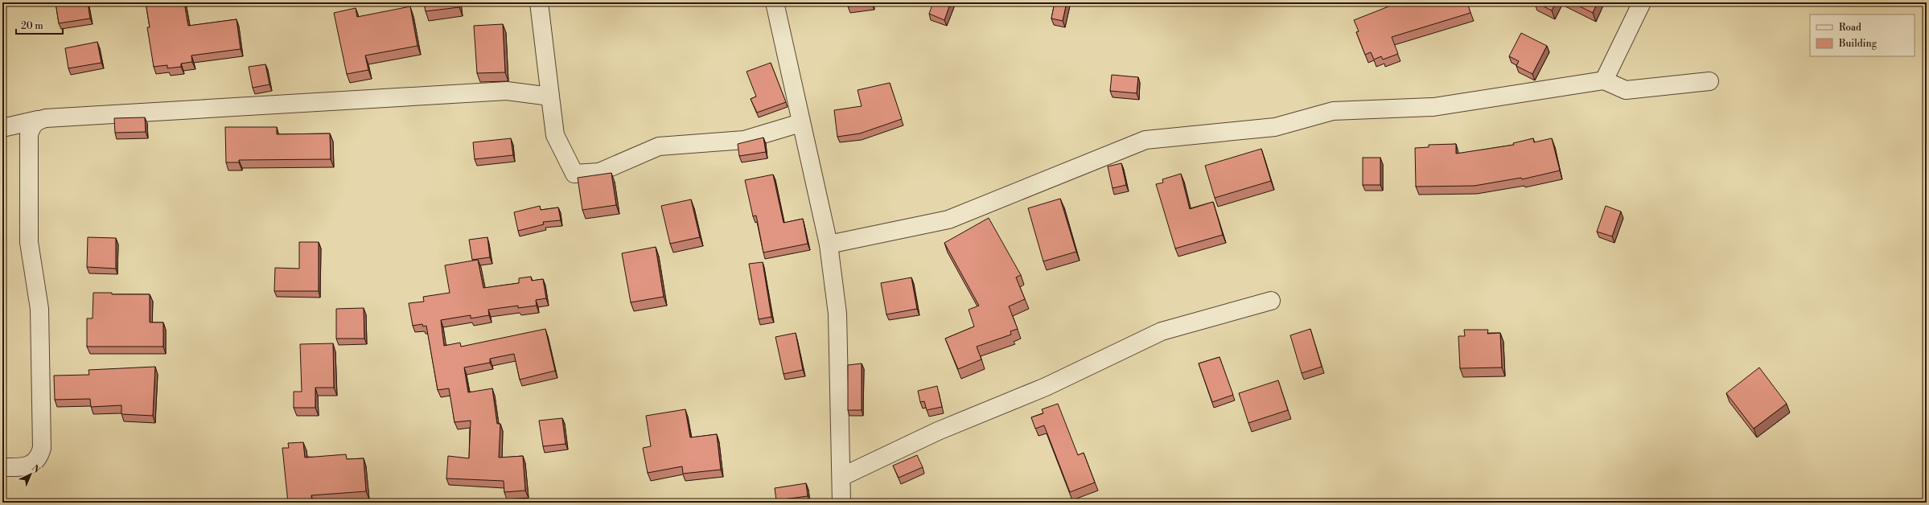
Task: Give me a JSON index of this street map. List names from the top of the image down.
{
  "legend": ["Road", "Building"],
  "scale_bar": "20 m",
  "north": "top right"
}
